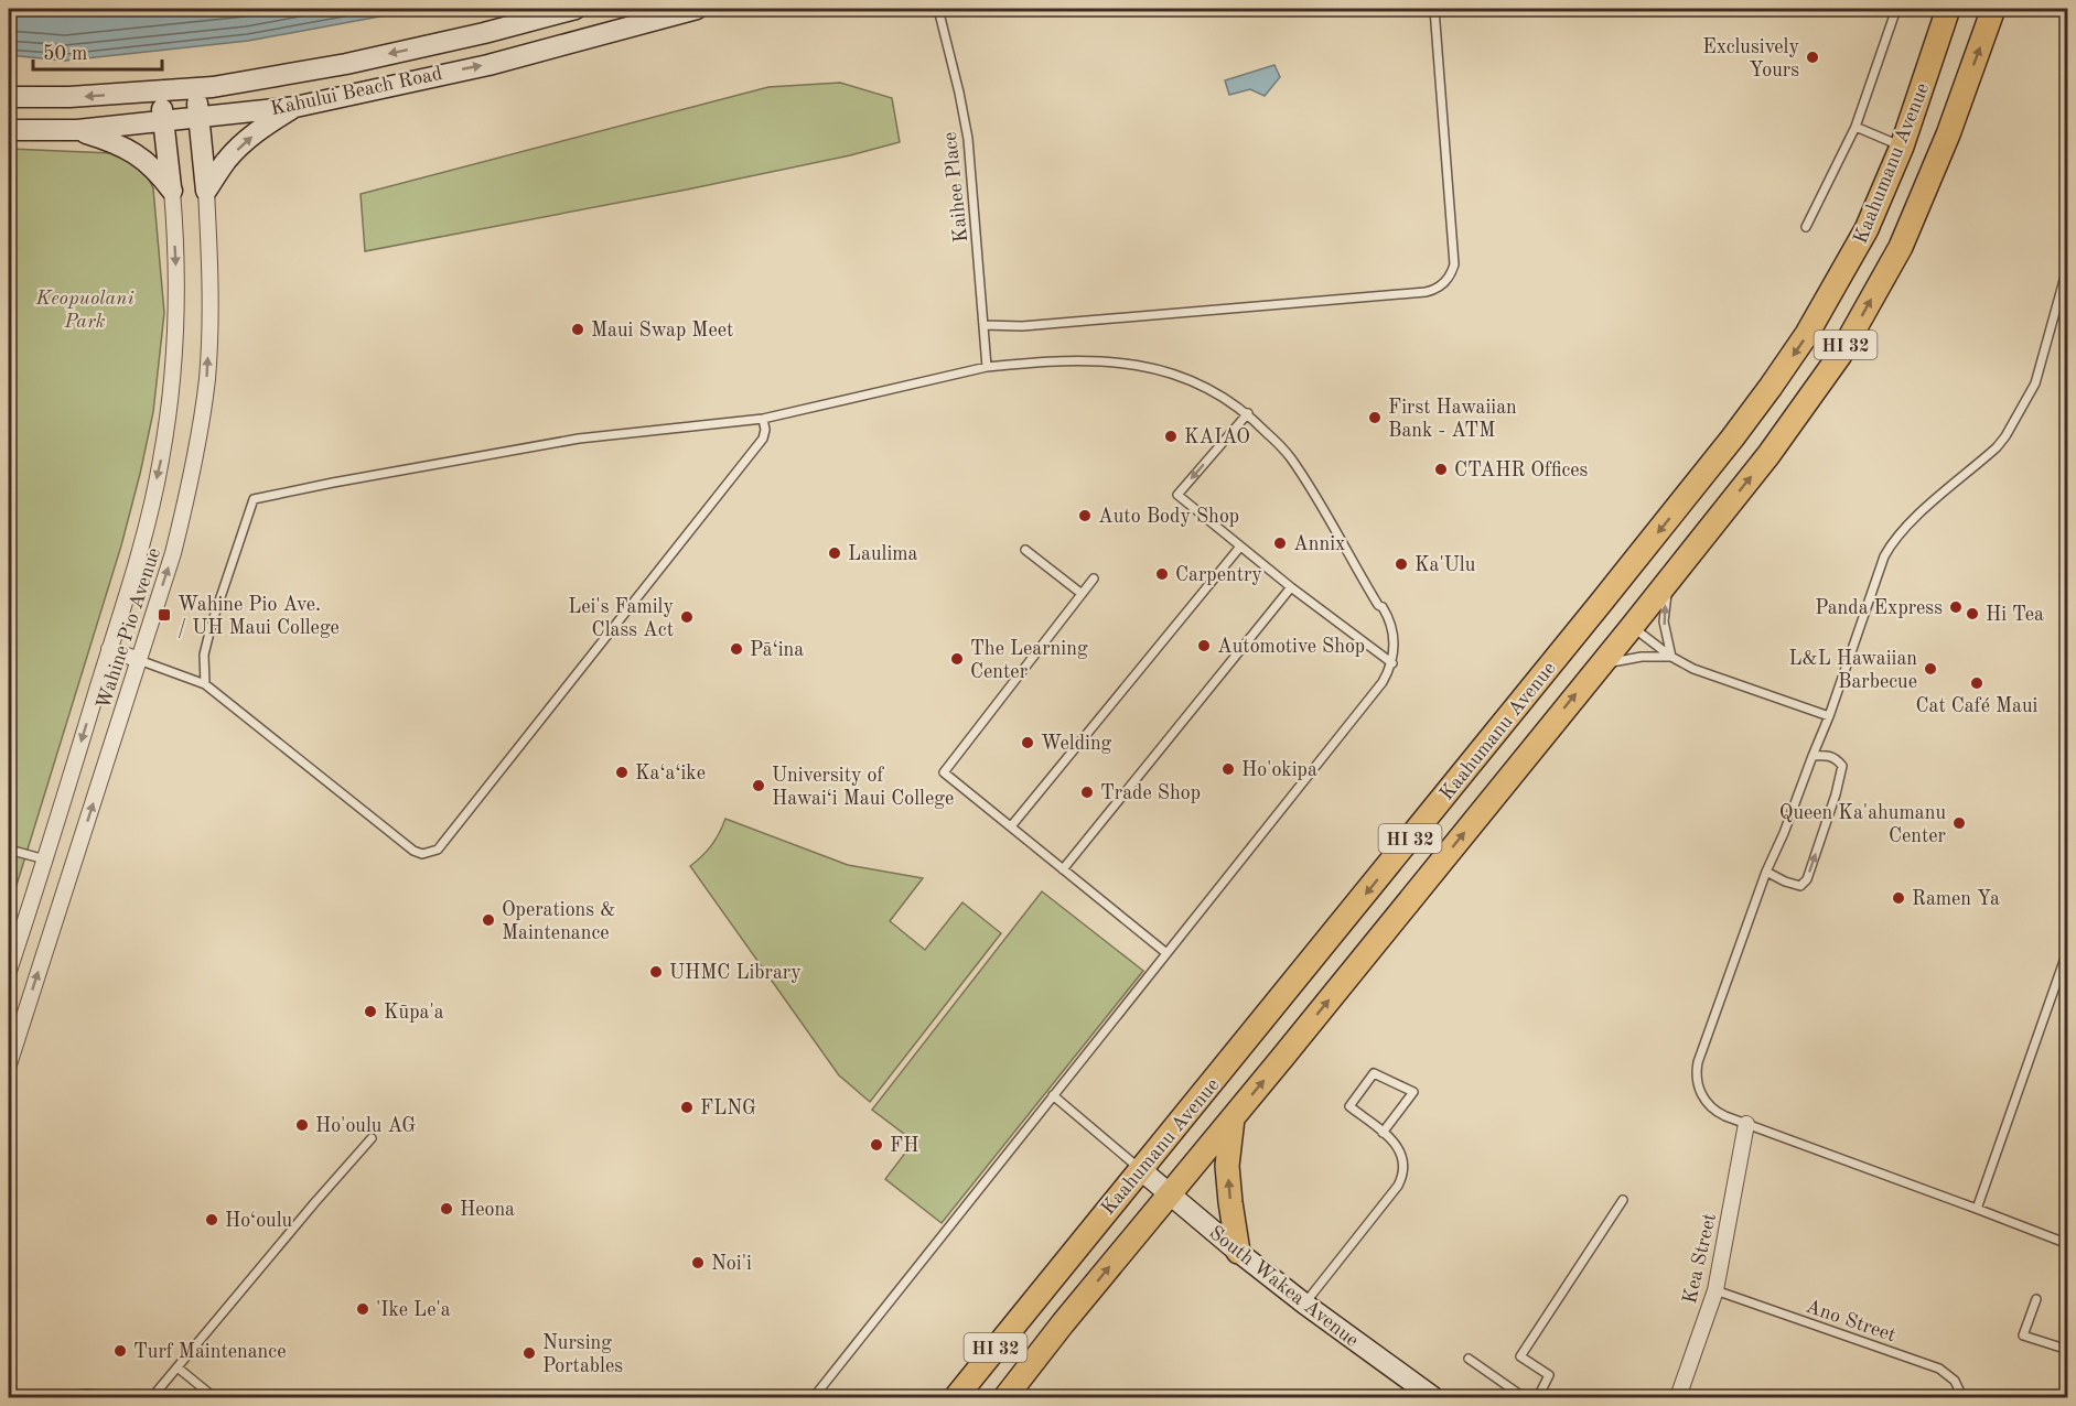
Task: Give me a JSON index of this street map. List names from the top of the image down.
{
  "streets": {
    "main road": [
      "Kahului Beach Road",
      "Kaahumanu Avenue",
      "HI 32",
      "South Wakea Avenue"
    ],
    "street": ["Wahine Pio Avenue", "Kea Street"],
    "lane": ["Kaihee Place", "Ano Street"]
  },
  "crossings": [
    ["Kaahumanu Avenue", "South Wakea Avenue"],
    ["Kea Street", "Ano Street"]
  ],
  "parks": ["Keopuolani Park"],
  "places": {
    "other": [
      "Exclusively Yours",
      "Maui Swap Meet",
      "First Hawaiian Bank - ATM",
      "KAIAO",
      "CTAHR Offices",
      "Auto Body Shop",
      "Annix",
      "Laulima",
      "Ka'Ulu",
      "Carpentry",
      "Panda Express",
      "Hi Tea",
      "Lei's Family Class Act",
      "Automotive Shop",
      "Pā‘ina",
      "The Learning Center",
      "L&L Hawaiian Barbecue",
      "Cat Café Maui",
      "Welding",
      "Ho'okipa",
      "Ka‘a‘ike",
      "University of Hawai‘i Maui College",
      "Trade Shop",
      "Queen Ka'ahumanu Center",
      "Ramen Ya",
      "Operations & Maintenance",
      "UHMC Library",
      "Kūpa'a",
      "FLNG",
      "Ho'oulu AG",
      "FH",
      "Heona",
      "Ho‘oulu",
      "Noi'i",
      "'Ike Le'a",
      "Turf Maintenance",
      "Nursing Portables"
    ],
    "transit": ["Wahine Pio Ave. / UH Maui College"]
  },
  "scale_bar": "50 m"
}
